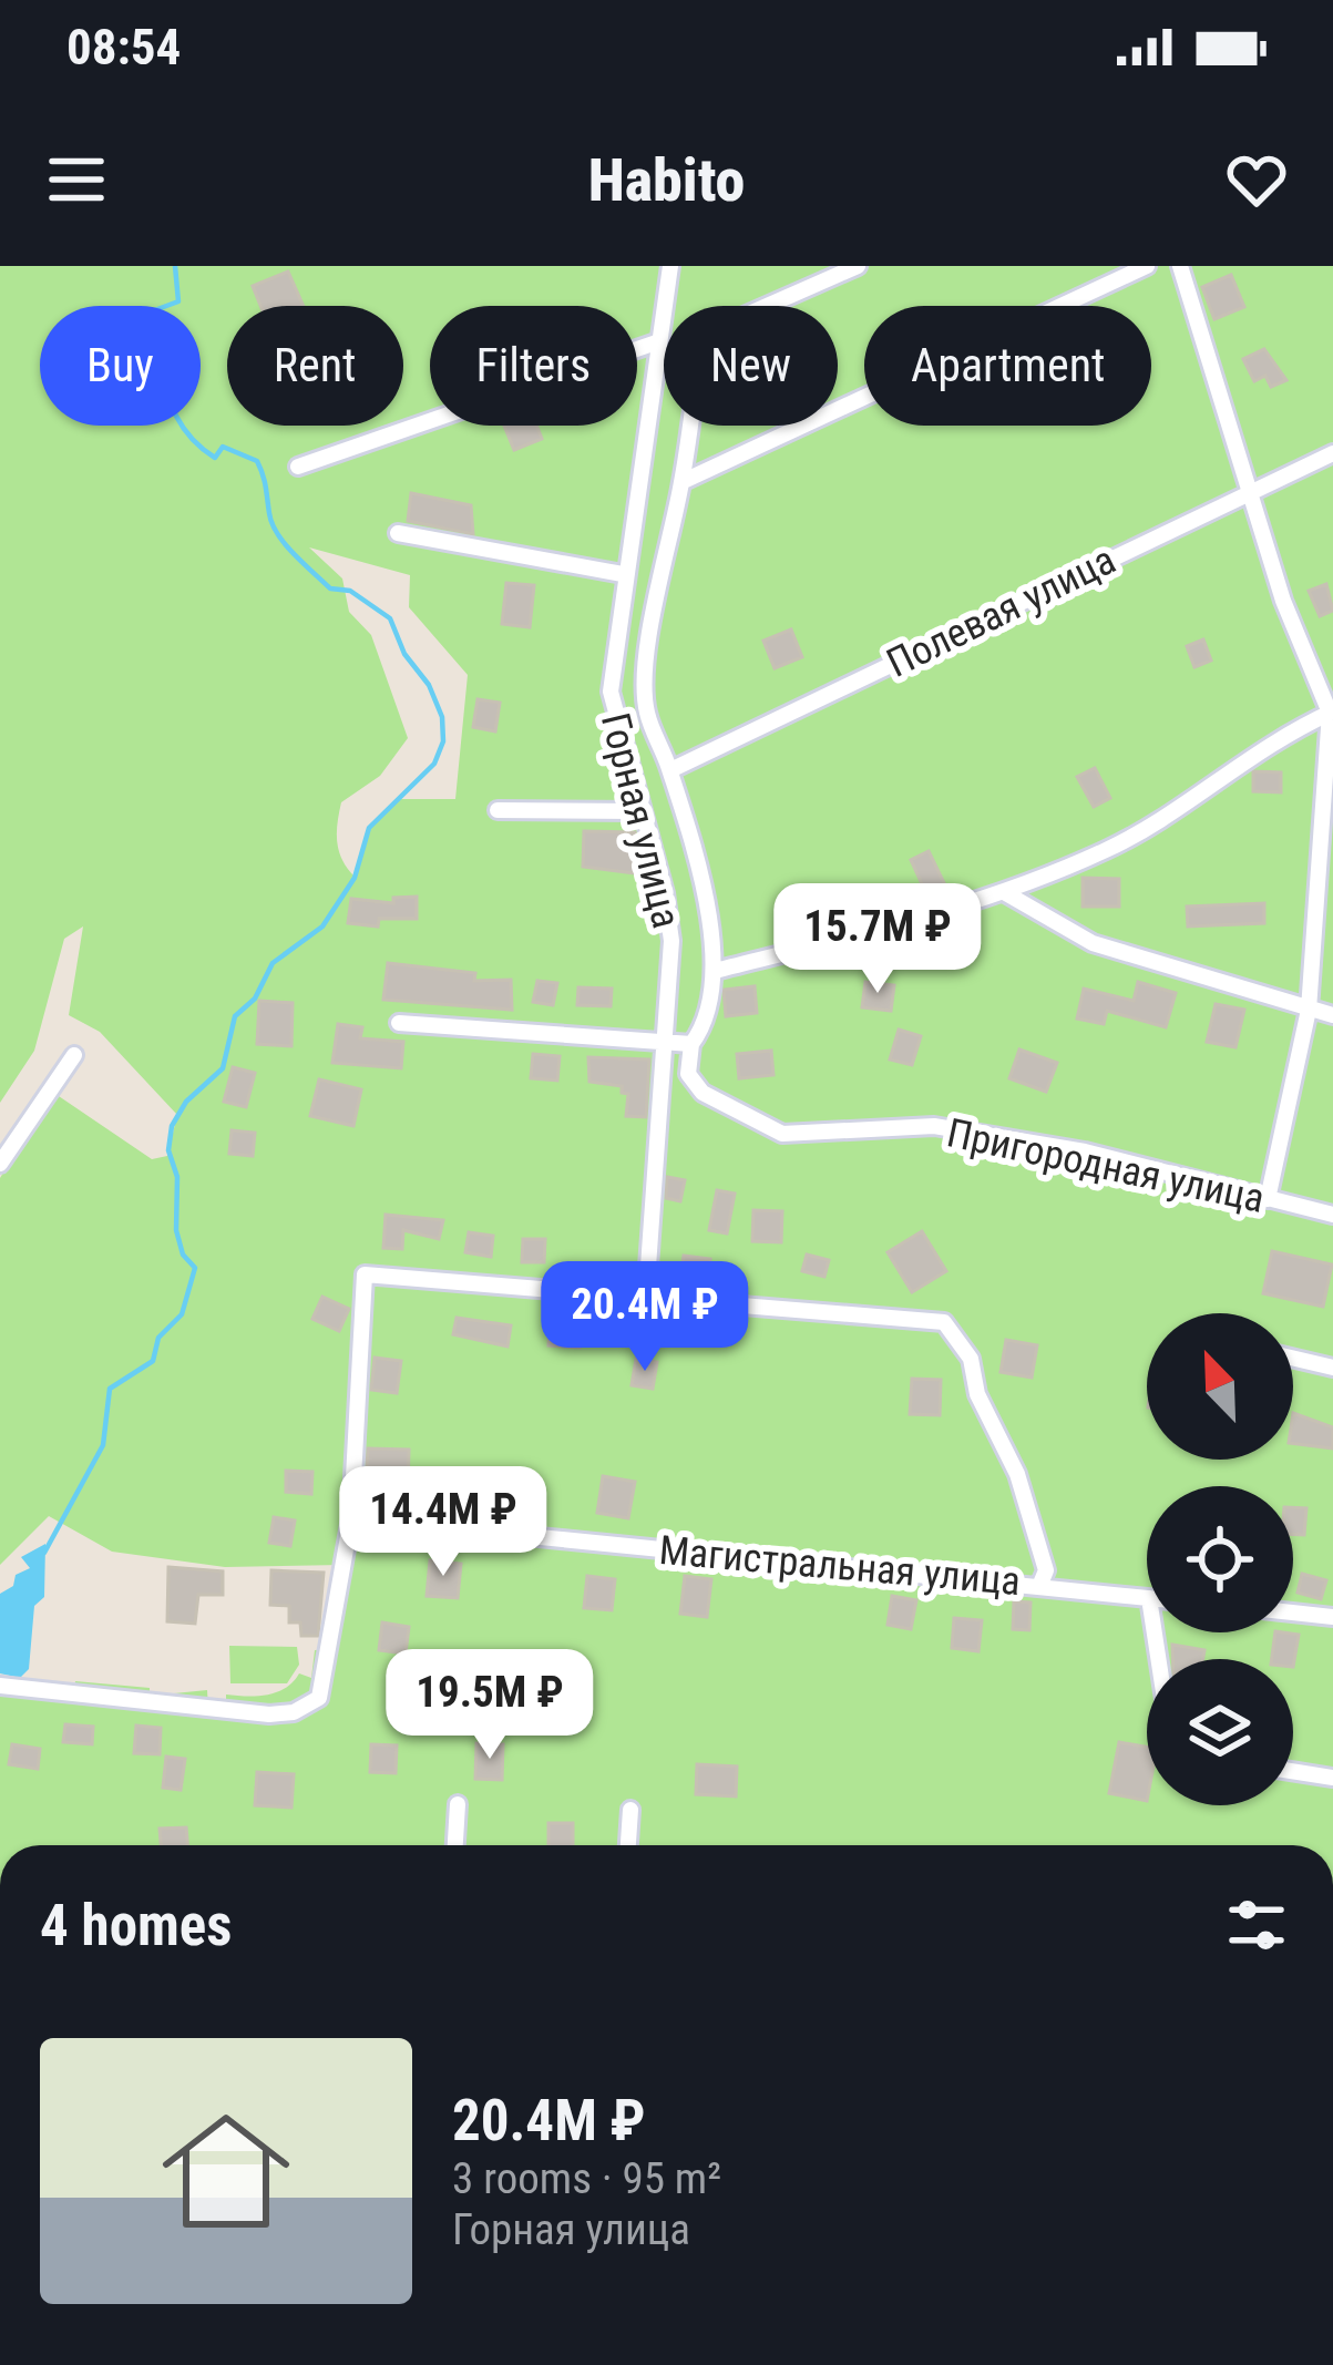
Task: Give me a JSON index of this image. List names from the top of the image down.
{
  "streets": {
    "street": [
      "Полевая улица",
      "Горная улица",
      "Пригородная улица",
      "Магистральная улица"
    ]
  },
  "north": "top left",
  "page": {
    "status": "08:54",
    "header": "Habito",
    "chip": [
      "Buy",
      "Rent",
      "Filters",
      "New",
      "Apartment"
    ],
    "price": [
      "15.7M ₽",
      "20.4M ₽",
      "14.4M ₽",
      "19.5M ₽"
    ],
    "heading": "4 homes",
    "list": [
      {
        "name": "20.4M ₽",
        "note": "3 rooms · 95 m² · Горная улица"
      }
    ]
  }
}
